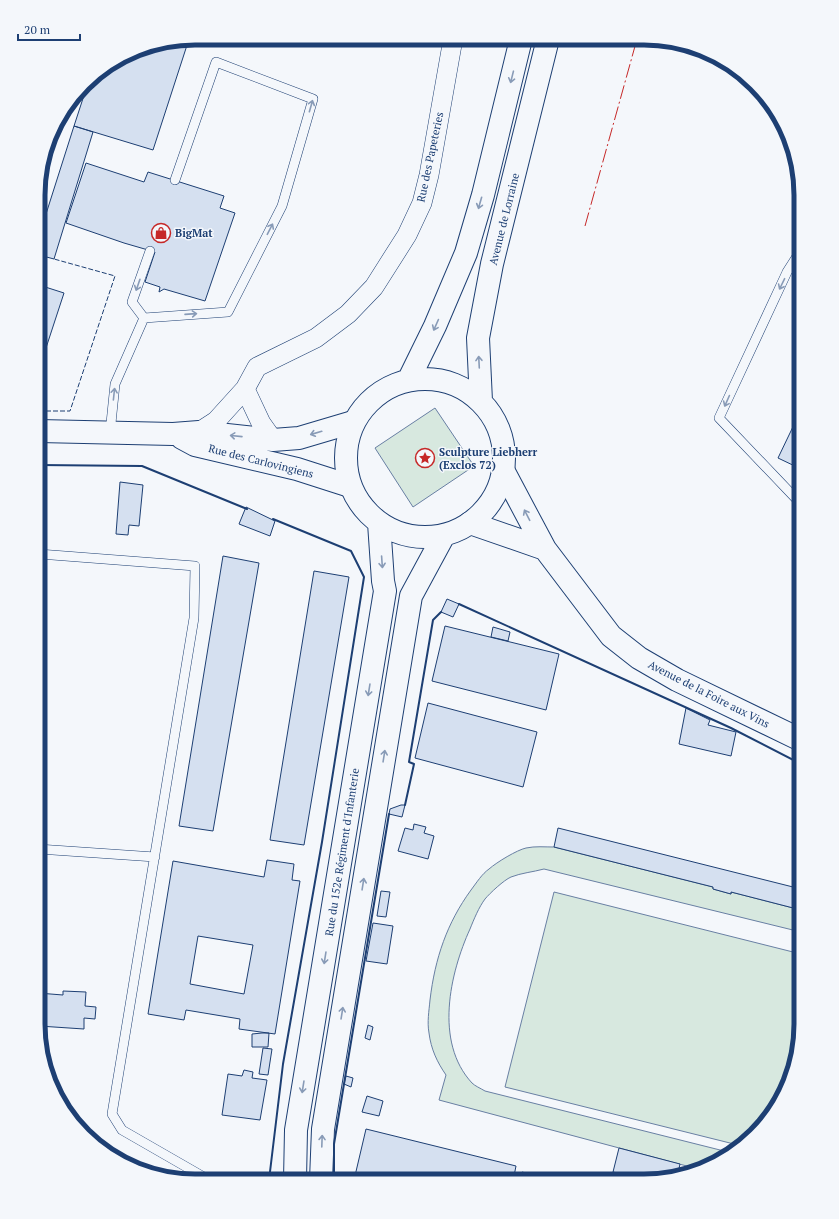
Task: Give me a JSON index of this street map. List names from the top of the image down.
{
  "streets": {
    "main road": [
      "Avenue de Lorraine",
      "Rue des Carlovingiens",
      "Avenue de la Foire aux Vins",
      "Rue du 152e Régiment d'Infanterie"
    ],
    "street": ["Rue des Papeteries"]
  },
  "crossings": [
    ["Rue des Papeteries", "Rue des Carlovingiens"]
  ],
  "places": {
    "shop": ["BigMat"],
    "place": ["Sculpture Liebherr (Exclos 72)"]
  },
  "scale_bar": "20 m"
}
